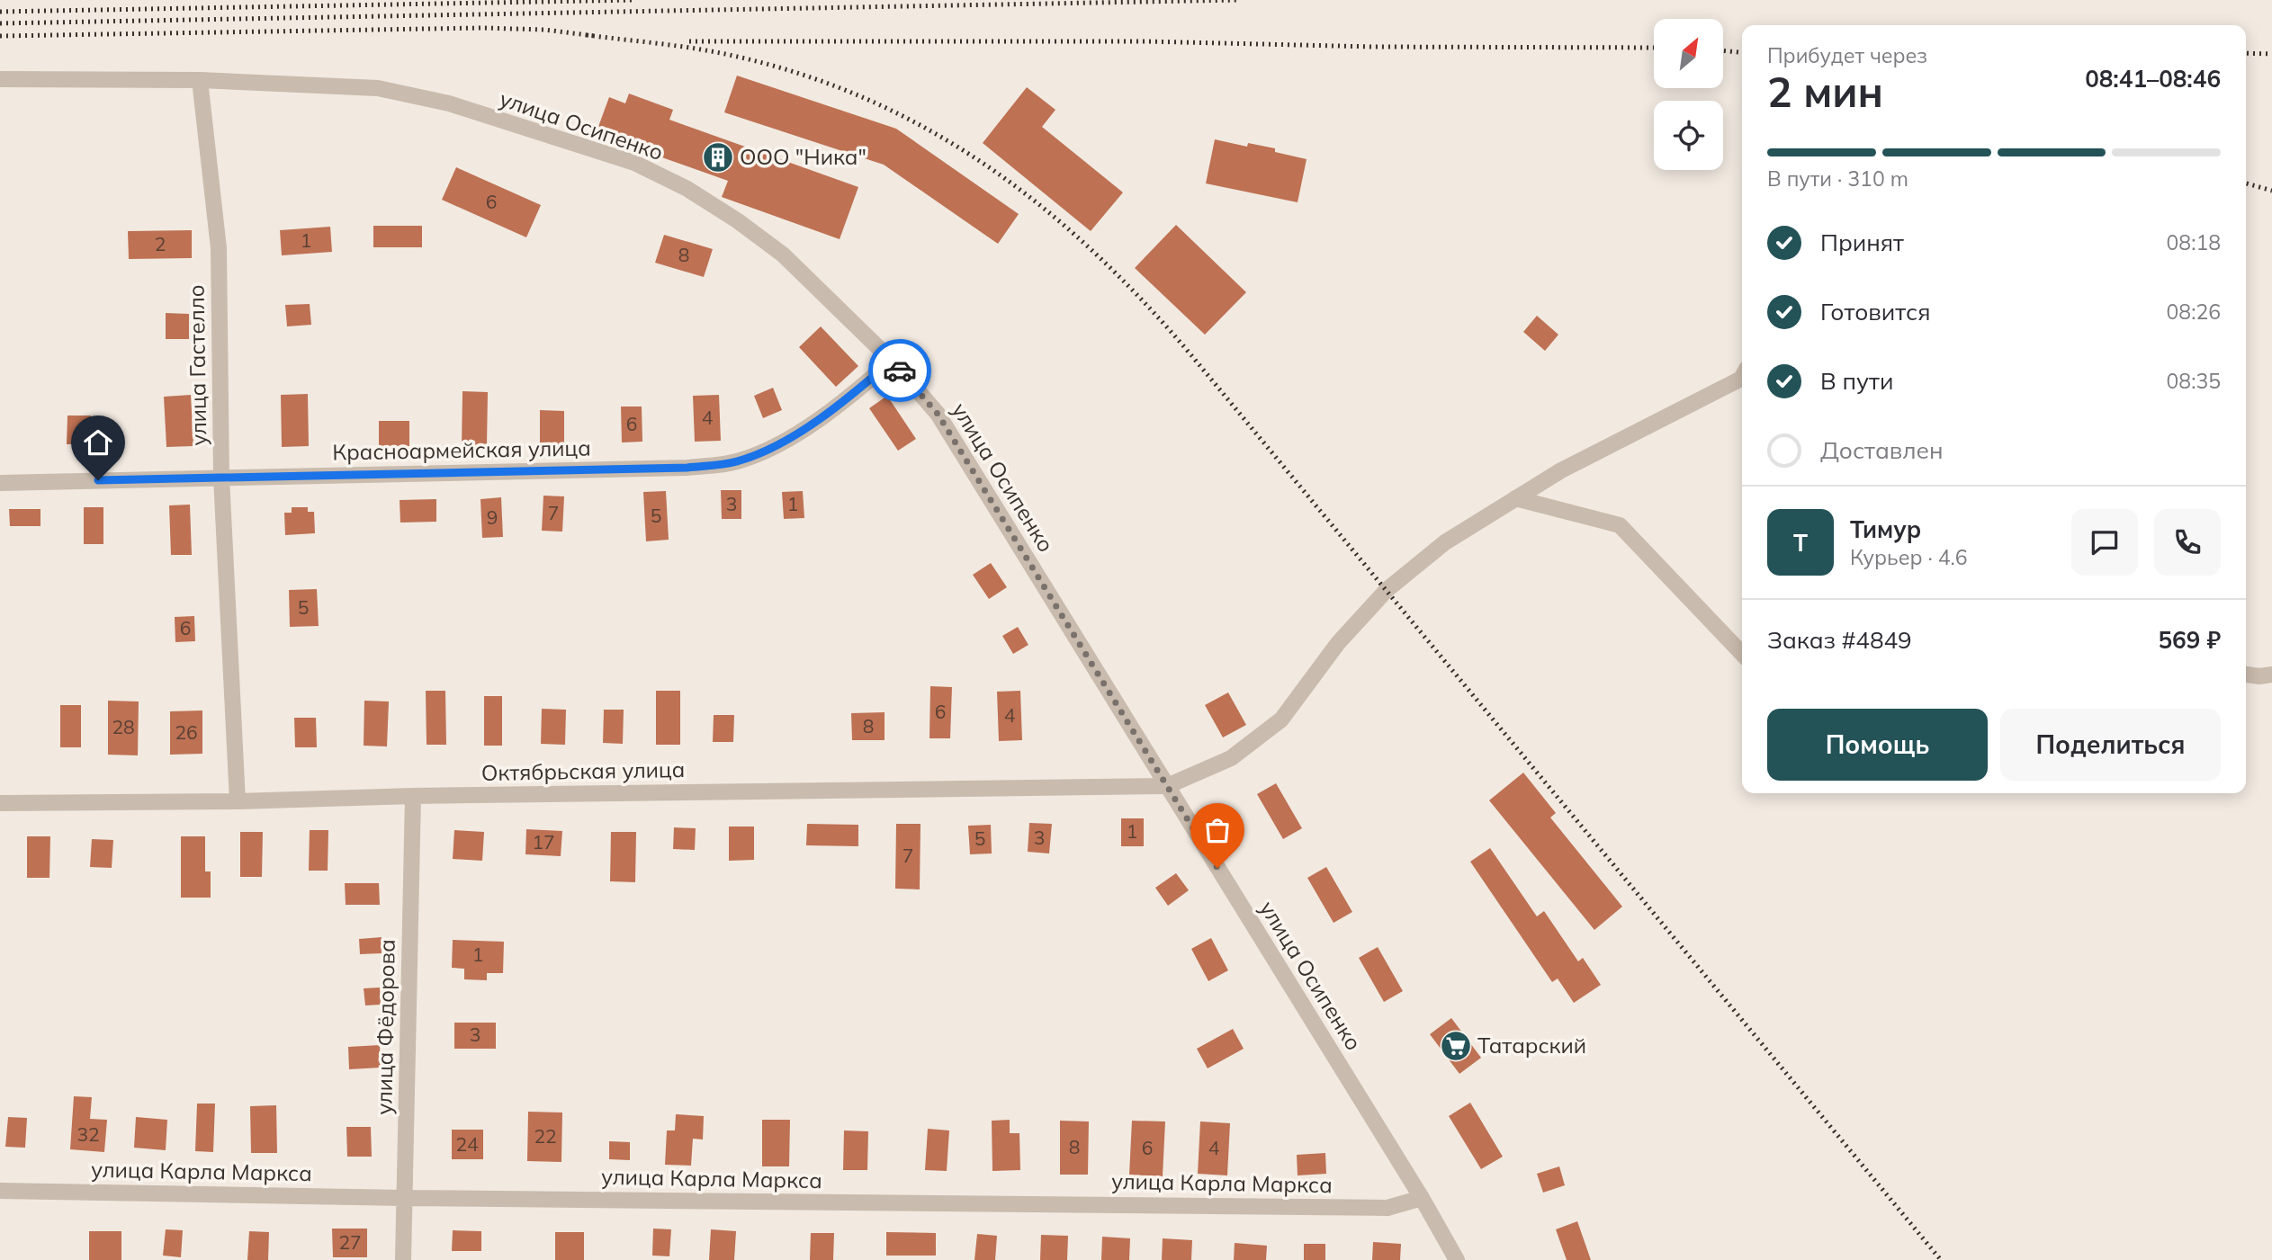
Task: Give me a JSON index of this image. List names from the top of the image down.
{
  "streets": {
    "street": [
      "улица Осипенко",
      "улица Гастелло",
      "Красноармейская улица",
      "Октябрьская улица",
      "улица Фёдорова",
      "улица Карла Маркса"
    ]
  },
  "crossings": [
    ["улица Осипенко", "улица Гастелло"],
    ["улица Осипенко", "Красноармейская улица"],
    ["улица Осипенко", "Октябрьская улица"],
    ["улица Осипенко", "улица Карла Маркса"],
    ["улица Гастелло", "Красноармейская улица"],
    ["улица Гастелло", "Октябрьская улица"],
    ["Октябрьская улица", "улица Фёдорова"],
    ["улица Фёдорова", "улица Карла Маркса"]
  ],
  "places": {
    "building": ["ООО \"Ника\""],
    "supermarket": ["Татарский"]
  },
  "house_numbers": [
    "6",
    "1",
    "2",
    "8",
    "4",
    "6",
    "3",
    "1",
    "7",
    "5",
    "9",
    "5",
    "6",
    "6",
    "4",
    "8",
    "28",
    "26",
    "1",
    "3",
    "5",
    "17",
    "7",
    "1",
    "3",
    "32",
    "22",
    "24",
    "8",
    "6",
    "4",
    "27"
  ],
  "north": "top right",
  "page": {
    "heading": ["2 мин", "Прибудет через", "08:41–08:46"],
    "panel": [
      "Тимур",
      "Курьер · 4.6",
      "Заказ #4849",
      "569 ₽"
    ],
    "bar": "В пути · 310 m",
    "list": [
      ["Принят", "08:18"],
      ["Готовится", "08:26"],
      ["В пути", "08:35"],
      "Доставлен"
    ],
    "round": "Т",
    "buttons": ["Помощь", "Поделиться"]
  }
}
